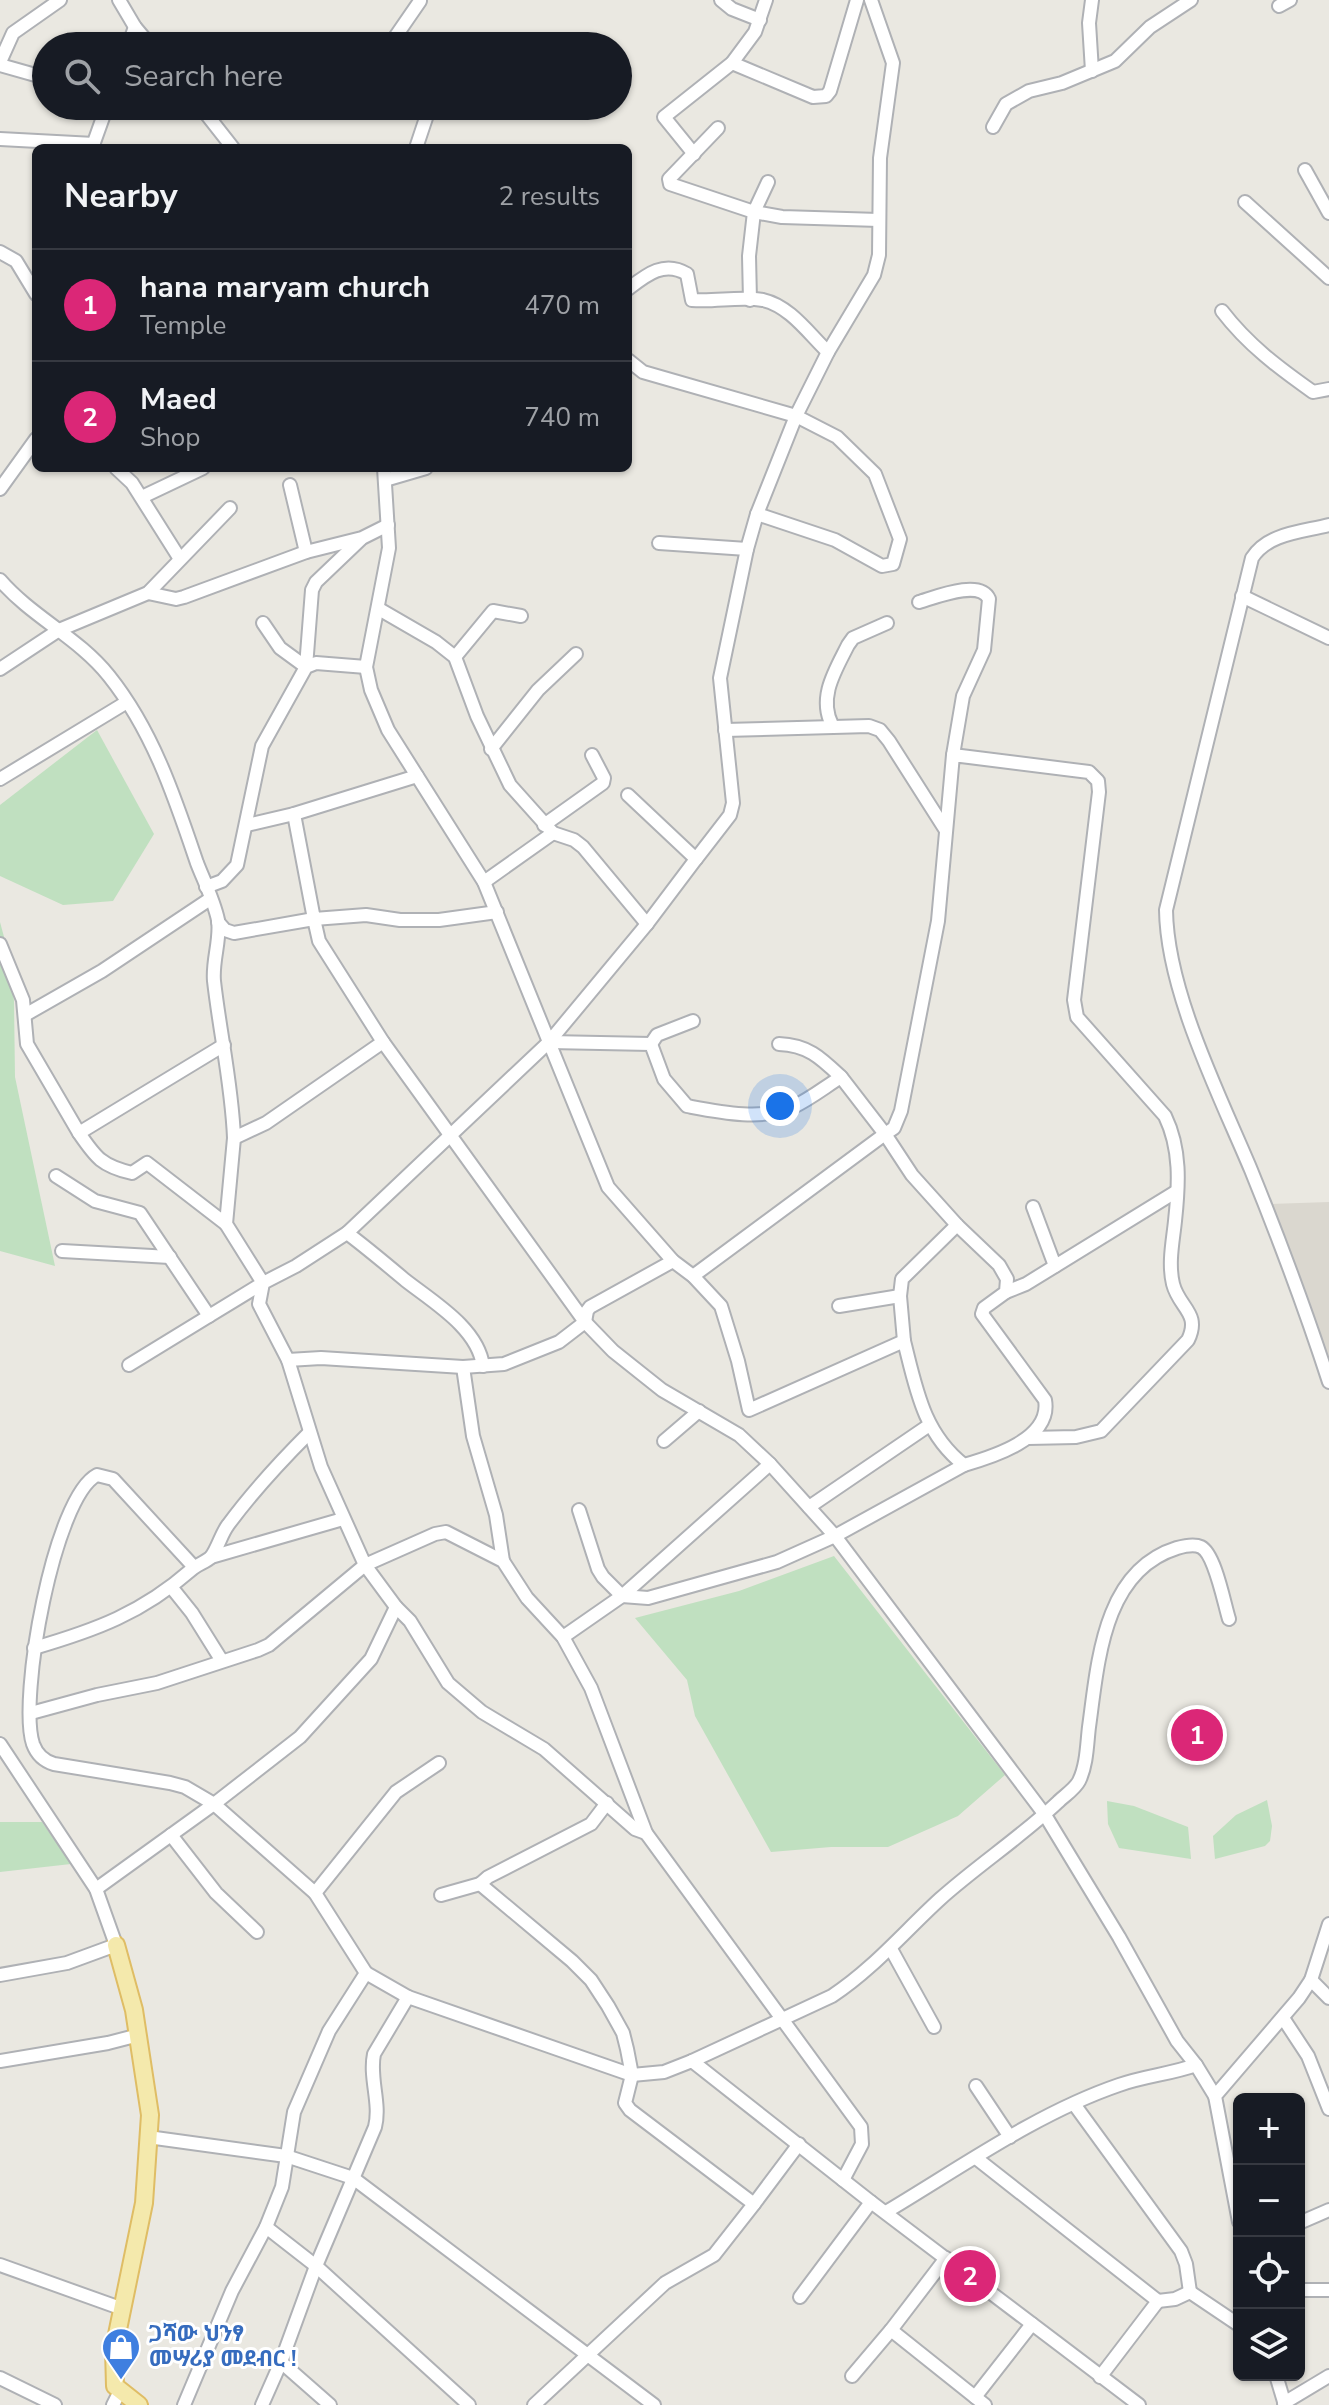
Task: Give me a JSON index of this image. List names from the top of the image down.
{
  "places": {
    "shop": ["ጋሻው ህንፃ መሣሪያ መደብር !"]
  },
  "page": {
    "search": "Search here",
    "heading": ["Nearby", "2 results"],
    "list": [
      {
        "mark": "1",
        "name": "hana maryam church",
        "note": "Temple",
        "value": "470 m"
      },
      {
        "mark": "2",
        "name": "Maed",
        "note": "Shop",
        "value": "740 m"
      }
    ],
    "pins": ["1", "2"],
    "map_buttons": ["+", "−"]
  }
}
